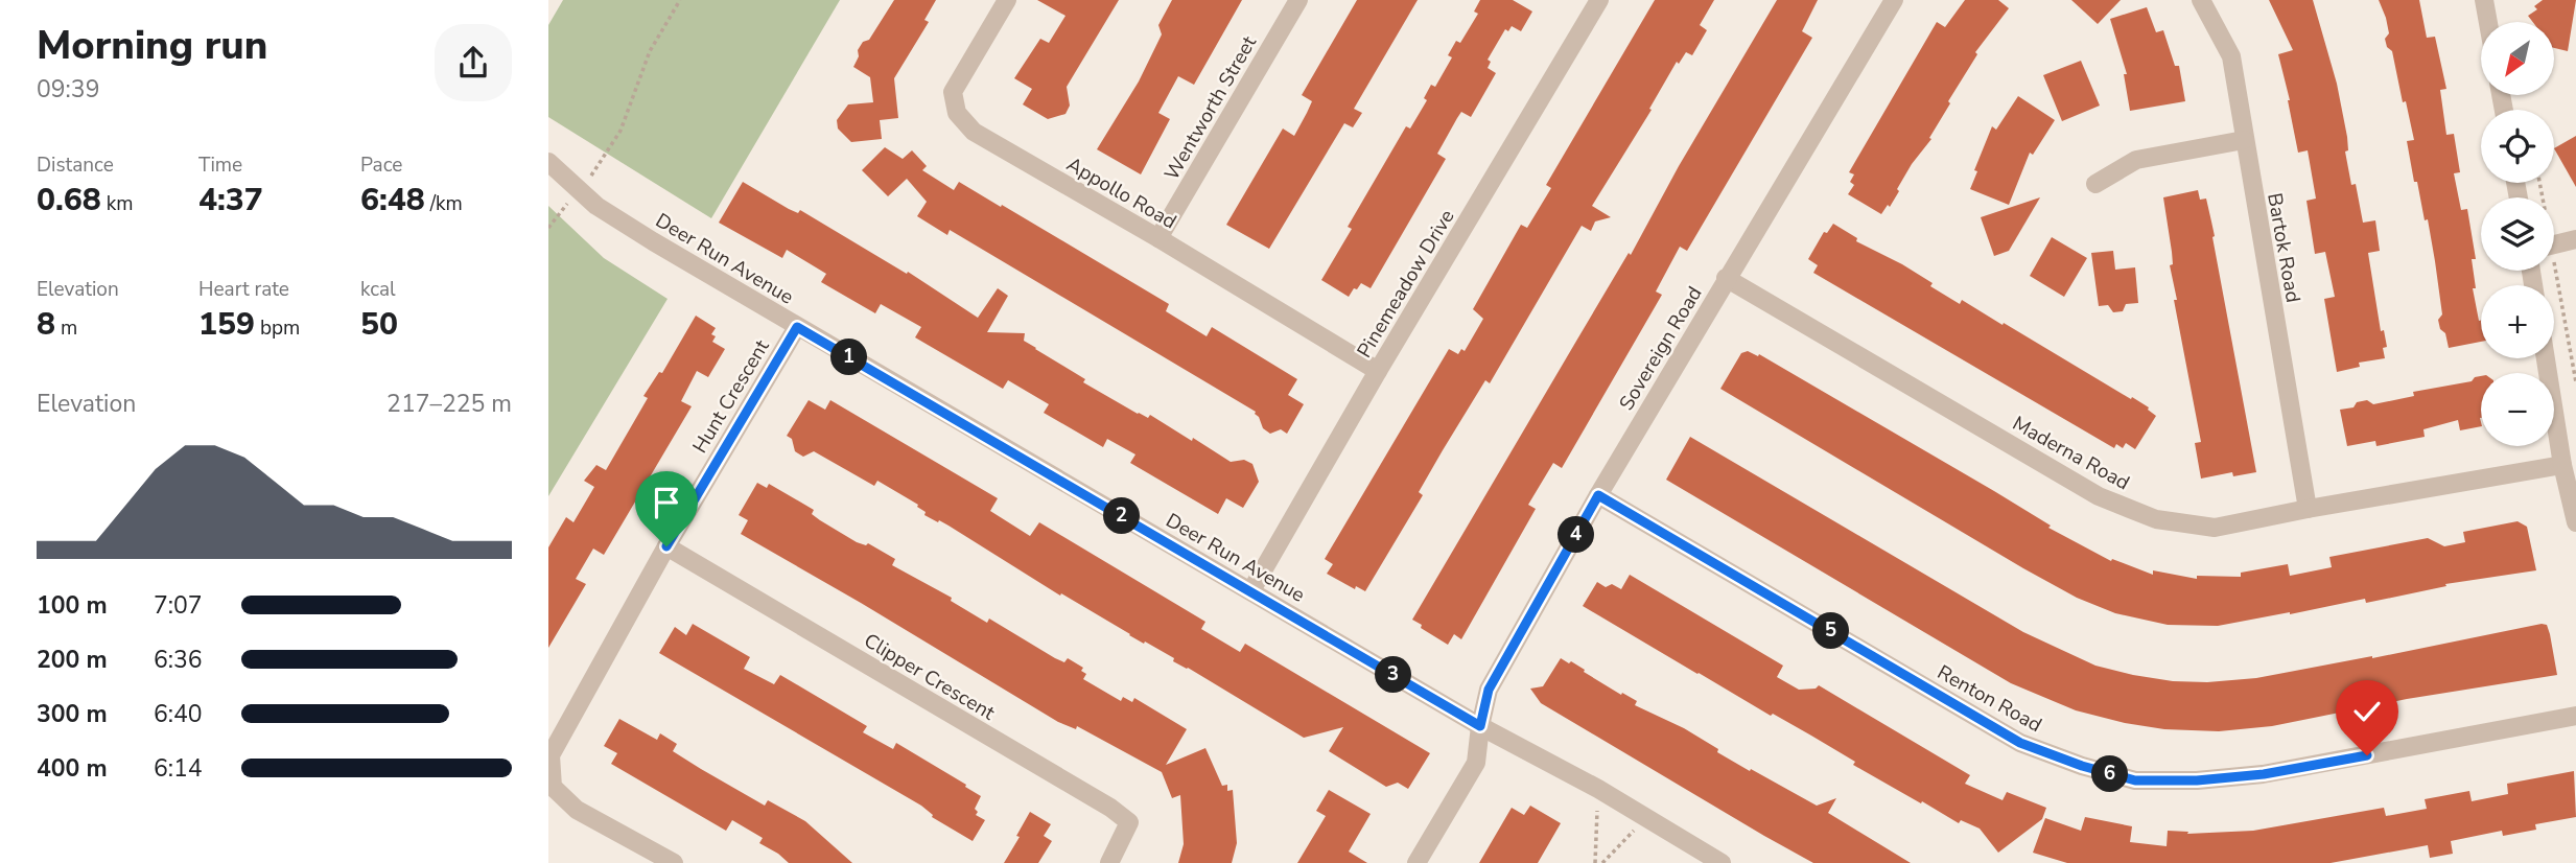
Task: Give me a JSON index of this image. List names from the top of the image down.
{
  "streets": {
    "street": [
      "Wentworth Street",
      "Appollo Road",
      "Bartok Road",
      "Deer Run Avenue",
      "Pinemeadow Drive",
      "Sovereign Road",
      "Hunt Crescent",
      "Maderna Road",
      "Clipper Crescent",
      "Renton Road"
    ]
  },
  "crossings": [
    ["Wentworth Street", "Appollo Road"],
    ["Appollo Road", "Pinemeadow Drive"],
    ["Bartok Road", "Maderna Road"],
    ["Deer Run Avenue", "Pinemeadow Drive"],
    ["Deer Run Avenue", "Sovereign Road"],
    ["Deer Run Avenue", "Hunt Crescent"],
    ["Sovereign Road", "Maderna Road"],
    ["Sovereign Road", "Renton Road"],
    ["Hunt Crescent", "Clipper Crescent"]
  ],
  "north": "bottom left",
  "page": {
    "heading": ["Morning run", "09:39"],
    "map_buttons": ["+", "−"],
    "stats": [
      ["Distance", "0.68 km"],
      ["Time", "4:37"],
      ["Pace", "6:48 /km"],
      ["Elevation", "8 m"],
      ["Heart rate", "159 bpm"],
      ["kcal", "50"]
    ],
    "pins": [
      "1",
      "2",
      "4",
      "5",
      "3",
      "6"
    ],
    "chart": ["Elevation", "217–225 m"],
    "list": [
      {
        "name": "100 m",
        "note": "7:07"
      },
      {
        "name": "200 m",
        "note": "6:36"
      },
      {
        "name": "300 m",
        "note": "6:40"
      },
      {
        "name": "400 m",
        "note": "6:14"
      }
    ]
  }
}
